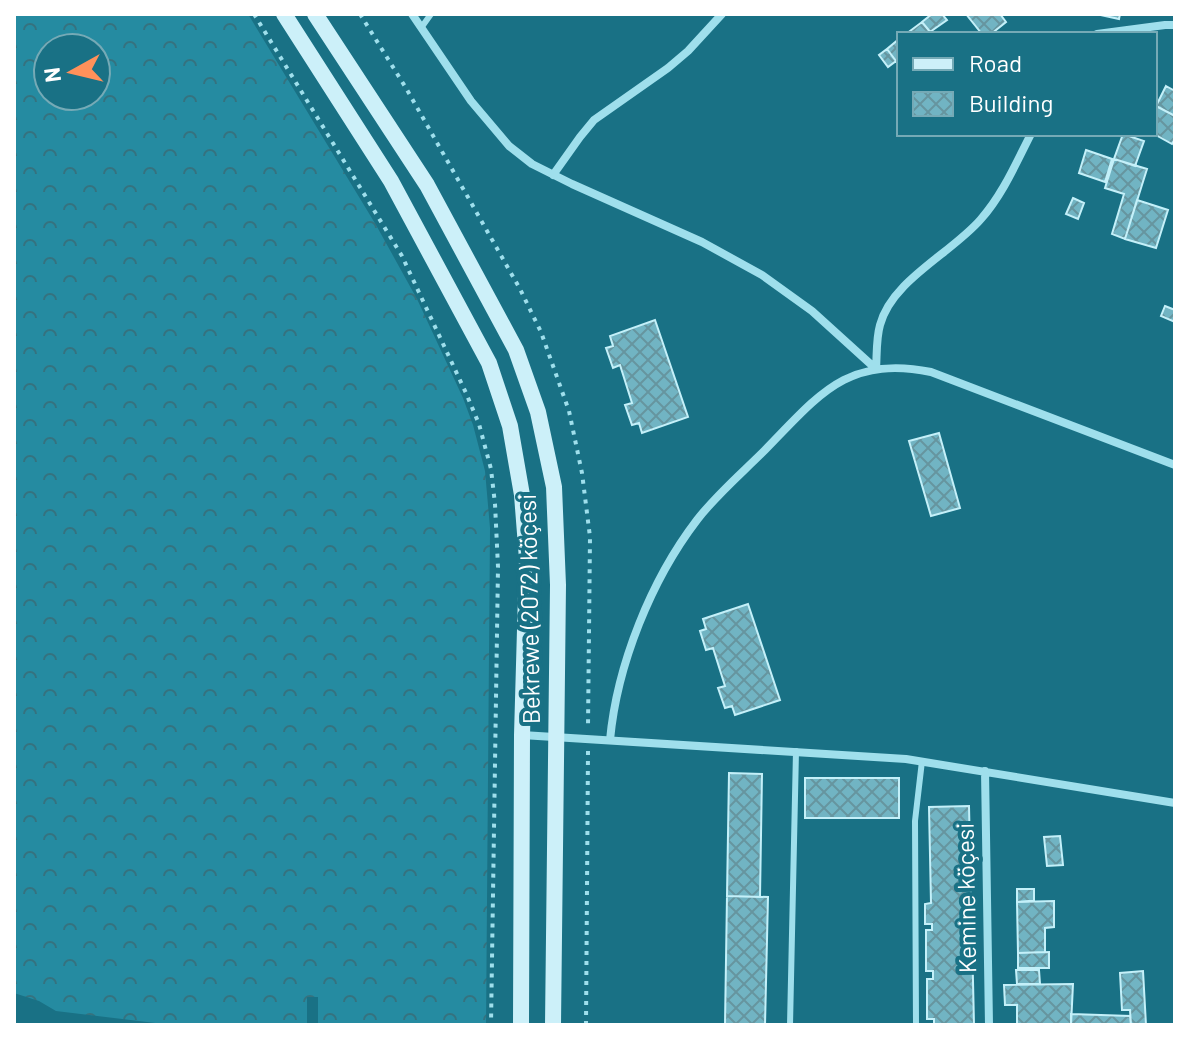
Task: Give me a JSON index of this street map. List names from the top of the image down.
{
  "streets": {
    "main road": ["Bekrewe (2072) köçesi"],
    "street": ["Kemine köçesi"]
  },
  "legend": ["Road", "Building"],
  "north": "left"
}
